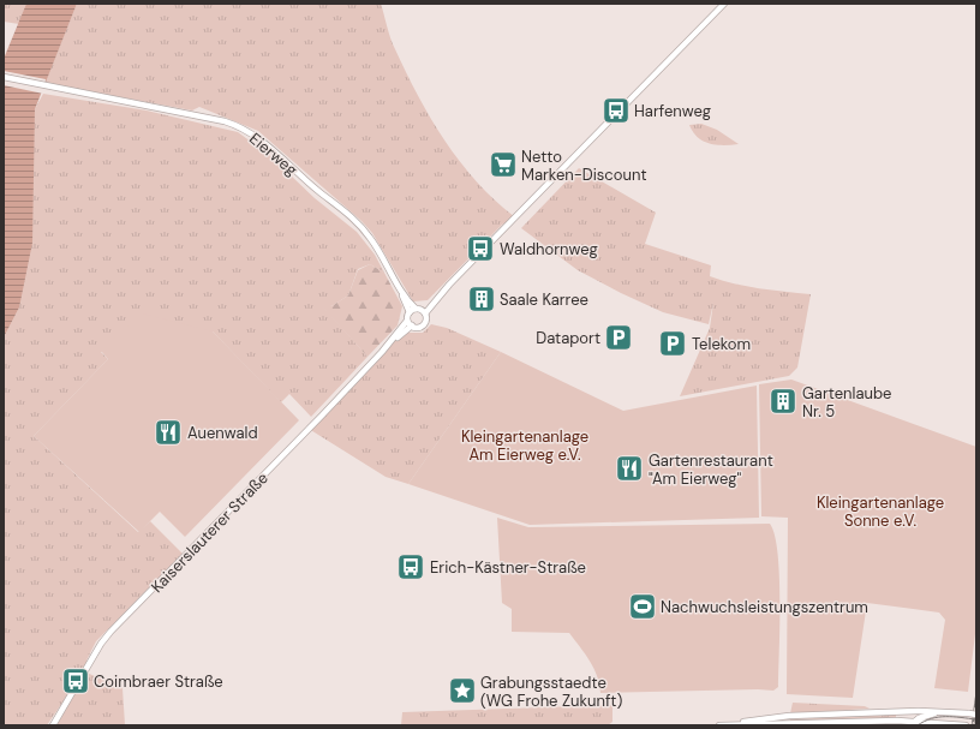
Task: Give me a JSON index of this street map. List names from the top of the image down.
{
  "streets": {
    "street": ["Eierweg", "Kaiserslauterer Straße"]
  },
  "crossings": [
    ["Eierweg", "Kaiserslauterer Straße"]
  ],
  "parks": ["Kleingartenanlage Am Eierweg e.V.", "Kleingartenanlage Sonne e.V."],
  "places": {
    "bus stop": [
      "Harfenweg",
      "Waldhornweg",
      "Erich-Kästner-Straße",
      "Coimbraer Straße"
    ],
    "supermarket": ["Netto Marken-Discount"],
    "building": ["Saale Karree", "Gartenlaube Nr. 5"],
    "parking": ["Dataport", "Telekom"],
    "restaurant": ["Auenwald", "Gartenrestaurant \"Am Eierweg\""],
    "sports": ["Nachwuchsleistungszentrum"],
    "place": ["Grabungsstaedte (WG Frohe Zukunft)"]
  }
}
